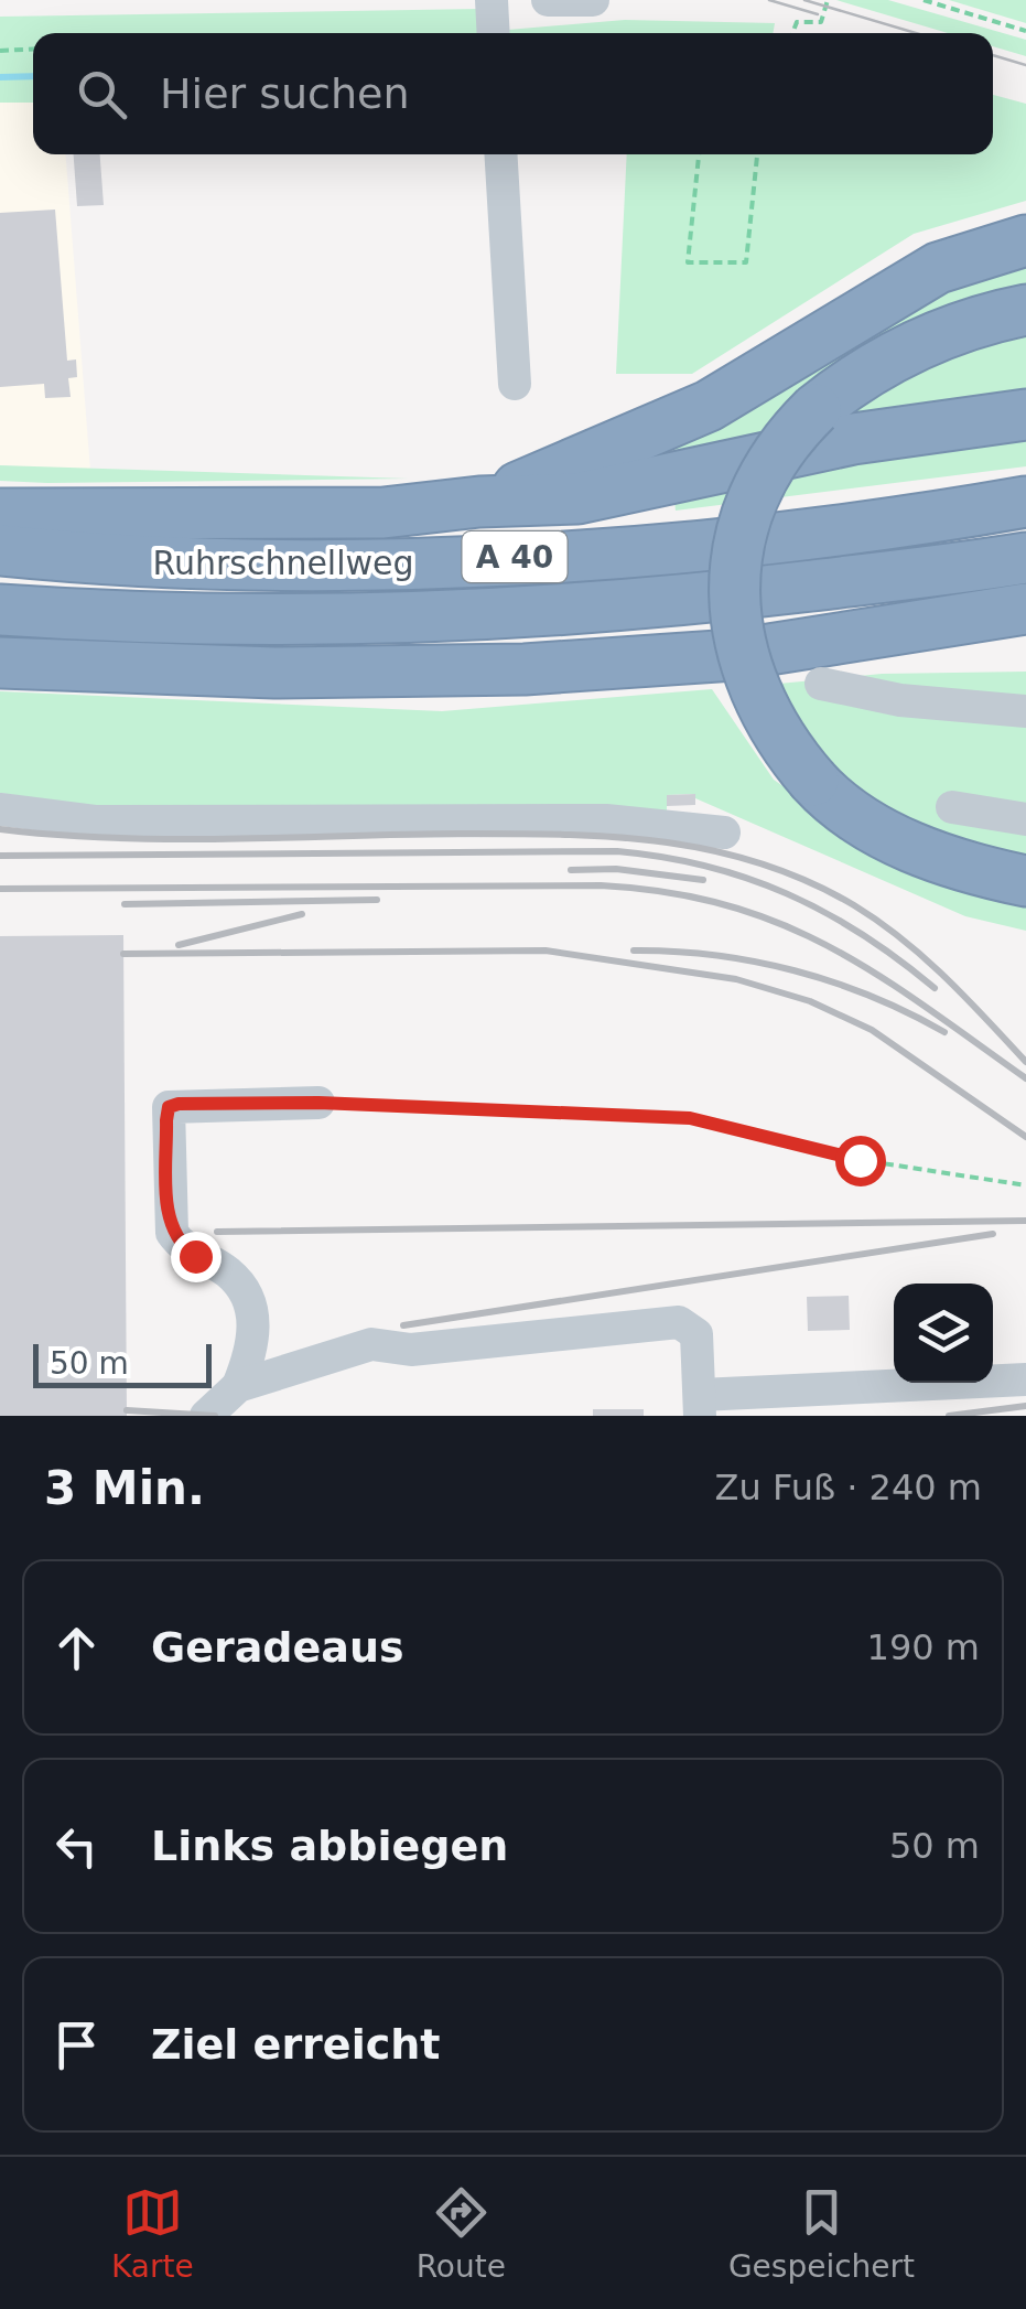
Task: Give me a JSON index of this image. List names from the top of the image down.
{
  "streets": {
    "highway": ["A 40", "Ruhrschnellweg"]
  },
  "scale_bar": "50 m",
  "page": {
    "search": "Hier suchen",
    "scale": "50 m",
    "heading": ["3 Min.", "Zu Fuß · 240 m"],
    "list": [
      ["Geradeaus", "190 m"],
      ["Links abbiegen", "50 m"],
      "Ziel erreicht"
    ],
    "nav": ["Karte", "Route", "Gespeichert"]
  }
}
